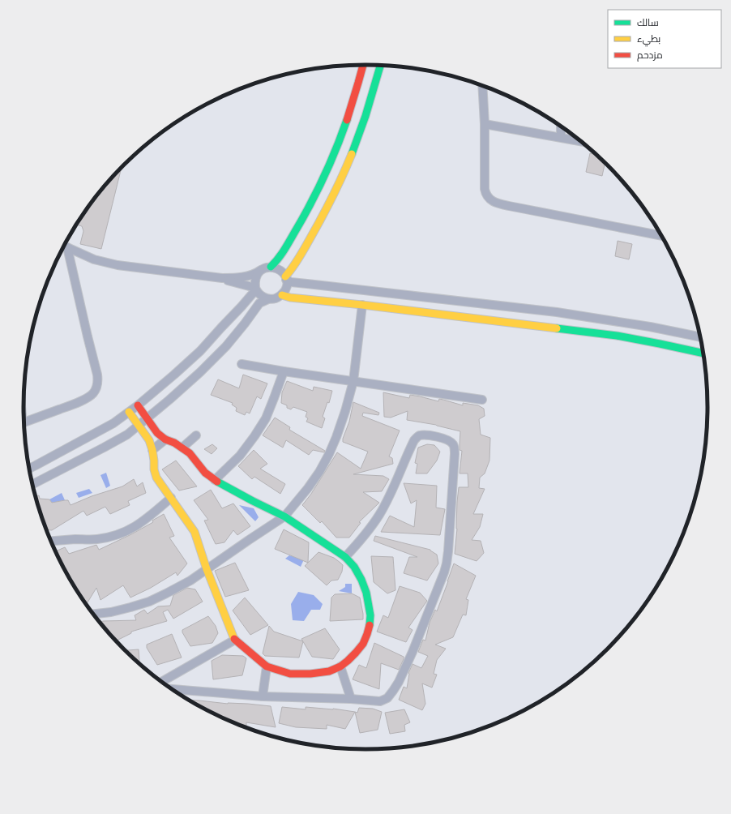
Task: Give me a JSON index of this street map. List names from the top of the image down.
{
  "legend": ["سالك", "بطيء", "مزدحم"]
}
